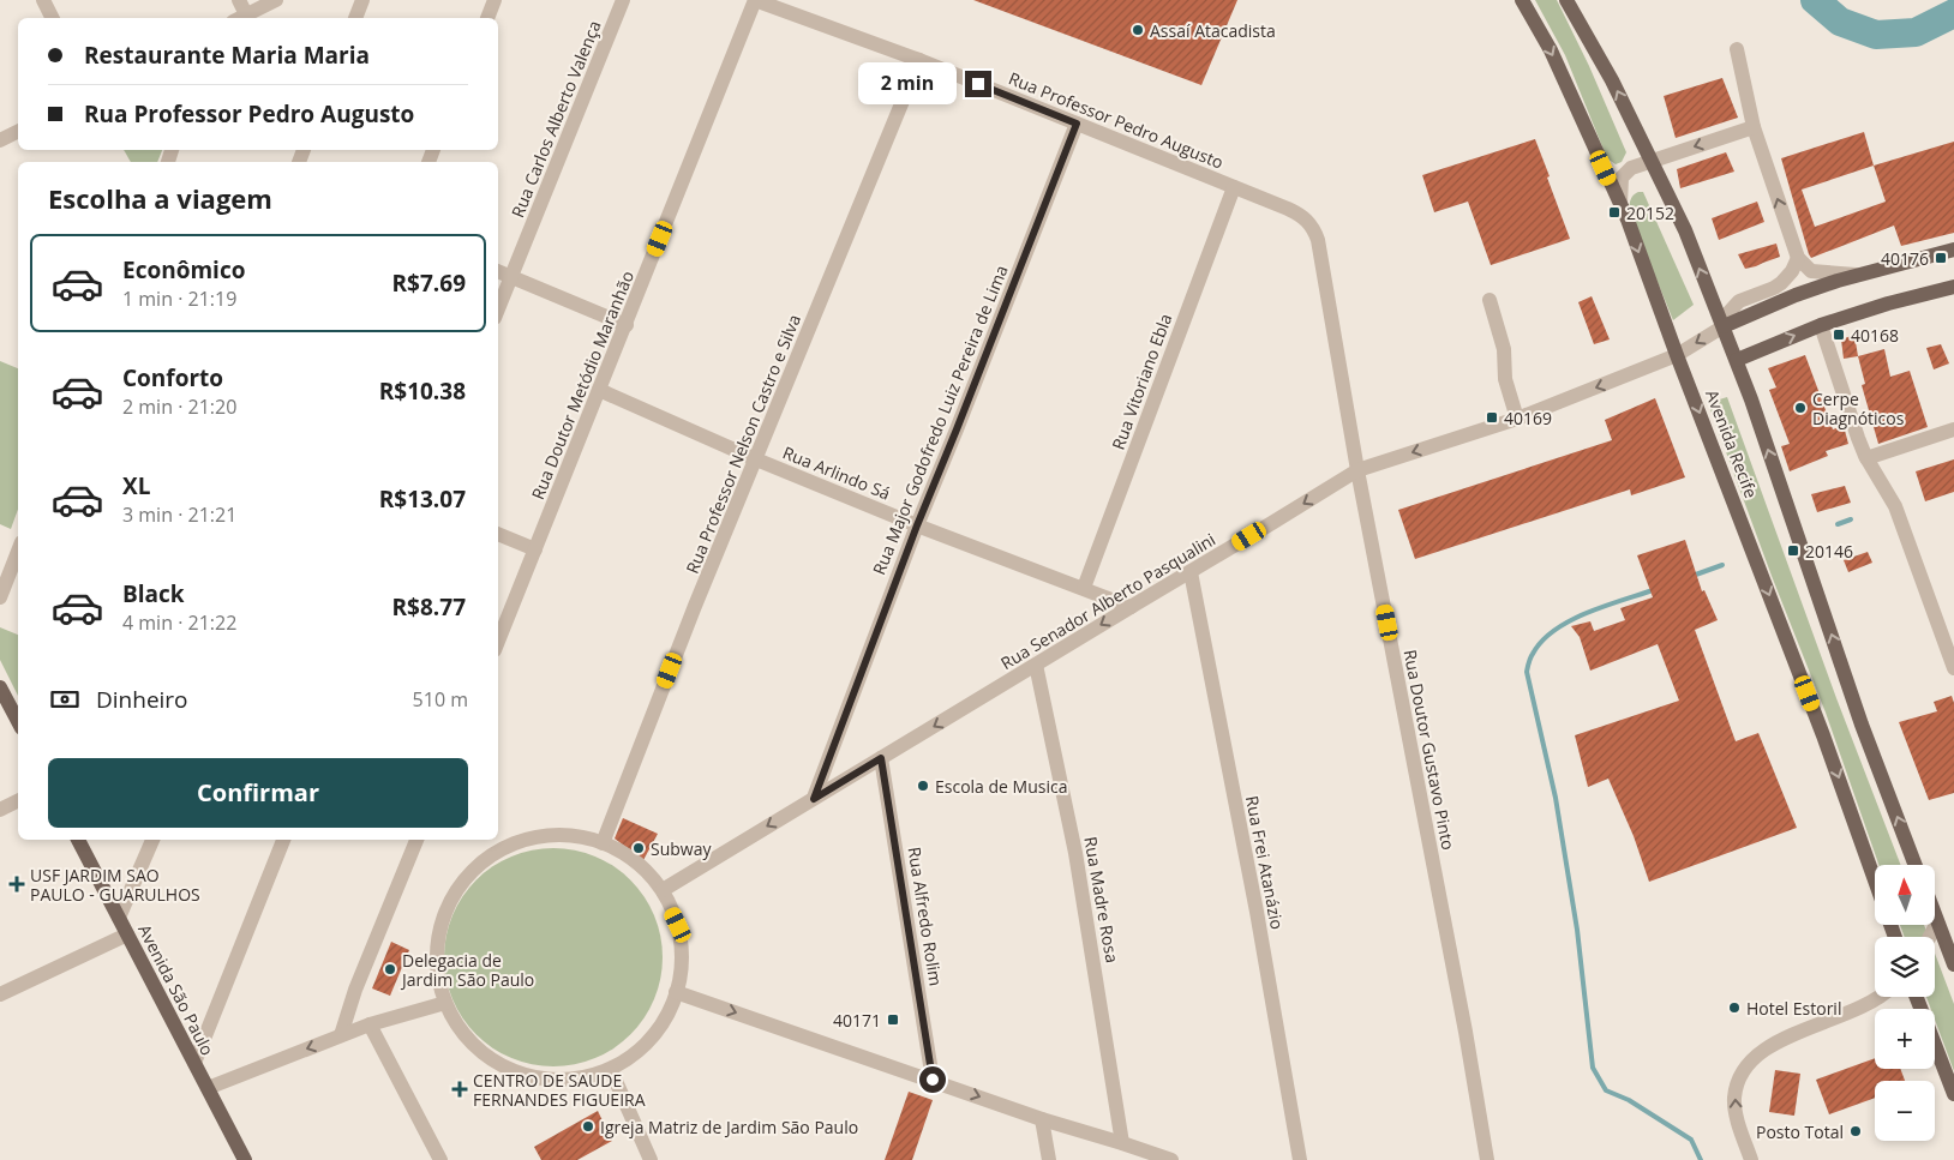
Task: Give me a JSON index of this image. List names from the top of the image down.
{
  "streets": {
    "main road": ["Avenida Recife", "Avenida São Paulo"],
    "street": [
      "Rua Carlos Alberto Valença",
      "Rua Professor Pedro Augusto",
      "Rua Vitoriano Ebla",
      "Rua Doutor Metódio Maranhão",
      "Rua Major Godofredo Luiz Pereira de Lima",
      "Rua Professor Nelson Castro e Silva",
      "Rua Arlindo Sá",
      "Rua Senador Alberto Pasqualini",
      "Rua Doutor Gustavo Pinto",
      "Rua Frei Atanázio",
      "Rua Madre Rosa",
      "Rua Alfredo Rolim"
    ]
  },
  "crossings": [
    ["Rua Professor Pedro Augusto", "Rua Vitoriano Ebla"],
    ["Rua Professor Pedro Augusto", "Rua Doutor Metódio Maranhão"],
    ["Rua Professor Pedro Augusto", "Rua Major Godofredo Luiz Pereira de Lima"],
    ["Rua Professor Pedro Augusto", "Rua Professor Nelson Castro e Silva"],
    ["Rua Professor Pedro Augusto", "Rua Doutor Gustavo Pinto"],
    ["Rua Vitoriano Ebla", "Rua Arlindo Sá"],
    ["Rua Doutor Metódio Maranhão", "Rua Arlindo Sá"],
    ["Rua Major Godofredo Luiz Pereira de Lima", "Rua Arlindo Sá"],
    ["Rua Major Godofredo Luiz Pereira de Lima", "Rua Senador Alberto Pasqualini"],
    ["Rua Professor Nelson Castro e Silva", "Rua Arlindo Sá"],
    ["Avenida Recife", "Rua Senador Alberto Pasqualini"],
    ["Rua Arlindo Sá", "Rua Senador Alberto Pasqualini"],
    ["Rua Senador Alberto Pasqualini", "Rua Doutor Gustavo Pinto"],
    ["Rua Senador Alberto Pasqualini", "Rua Frei Atanázio"],
    ["Rua Senador Alberto Pasqualini", "Rua Madre Rosa"],
    ["Rua Senador Alberto Pasqualini", "Rua Alfredo Rolim"]
  ],
  "one_way": ["Rua Senador Alberto Pasqualini"],
  "places": {
    "other": [
      "Assaí Atacadista",
      "Cerpe Diagnóticos",
      "Escola de Musica",
      "Subway",
      "Delegacia de Jardim São Paulo",
      "Hotel Estoril",
      "Igreja Matriz de Jardim São Paulo",
      "Posto Total"
    ],
    "transit": [
      "20152",
      "40176",
      "40168",
      "40169",
      "20146",
      "40171"
    ],
    "health": ["USF JARDIM SAO PAULO - GUARULHOS", "CENTRO DE SAUDE FERNANDES FIGUEIRA"]
  },
  "north": "top",
  "page": {
    "banner": ["Restaurante Maria Maria", "Rua Professor Pedro Augusto"],
    "bubble": "2 min",
    "heading": "Escolha a viagem",
    "list": [
      {
        "name": "Econômico",
        "note": "1 min · 21:19",
        "value": "R$7.69"
      },
      {
        "name": "Conforto",
        "note": "2 min · 21:20",
        "value": "R$10.38"
      },
      {
        "name": "XL",
        "note": "3 min · 21:21",
        "value": "R$13.07"
      },
      {
        "name": "Black",
        "note": "4 min · 21:22",
        "value": "R$8.77"
      }
    ],
    "pay": ["Dinheiro", "510 m"],
    "buttons": "Confirmar",
    "map_buttons": ["+", "−"]
  }
}
